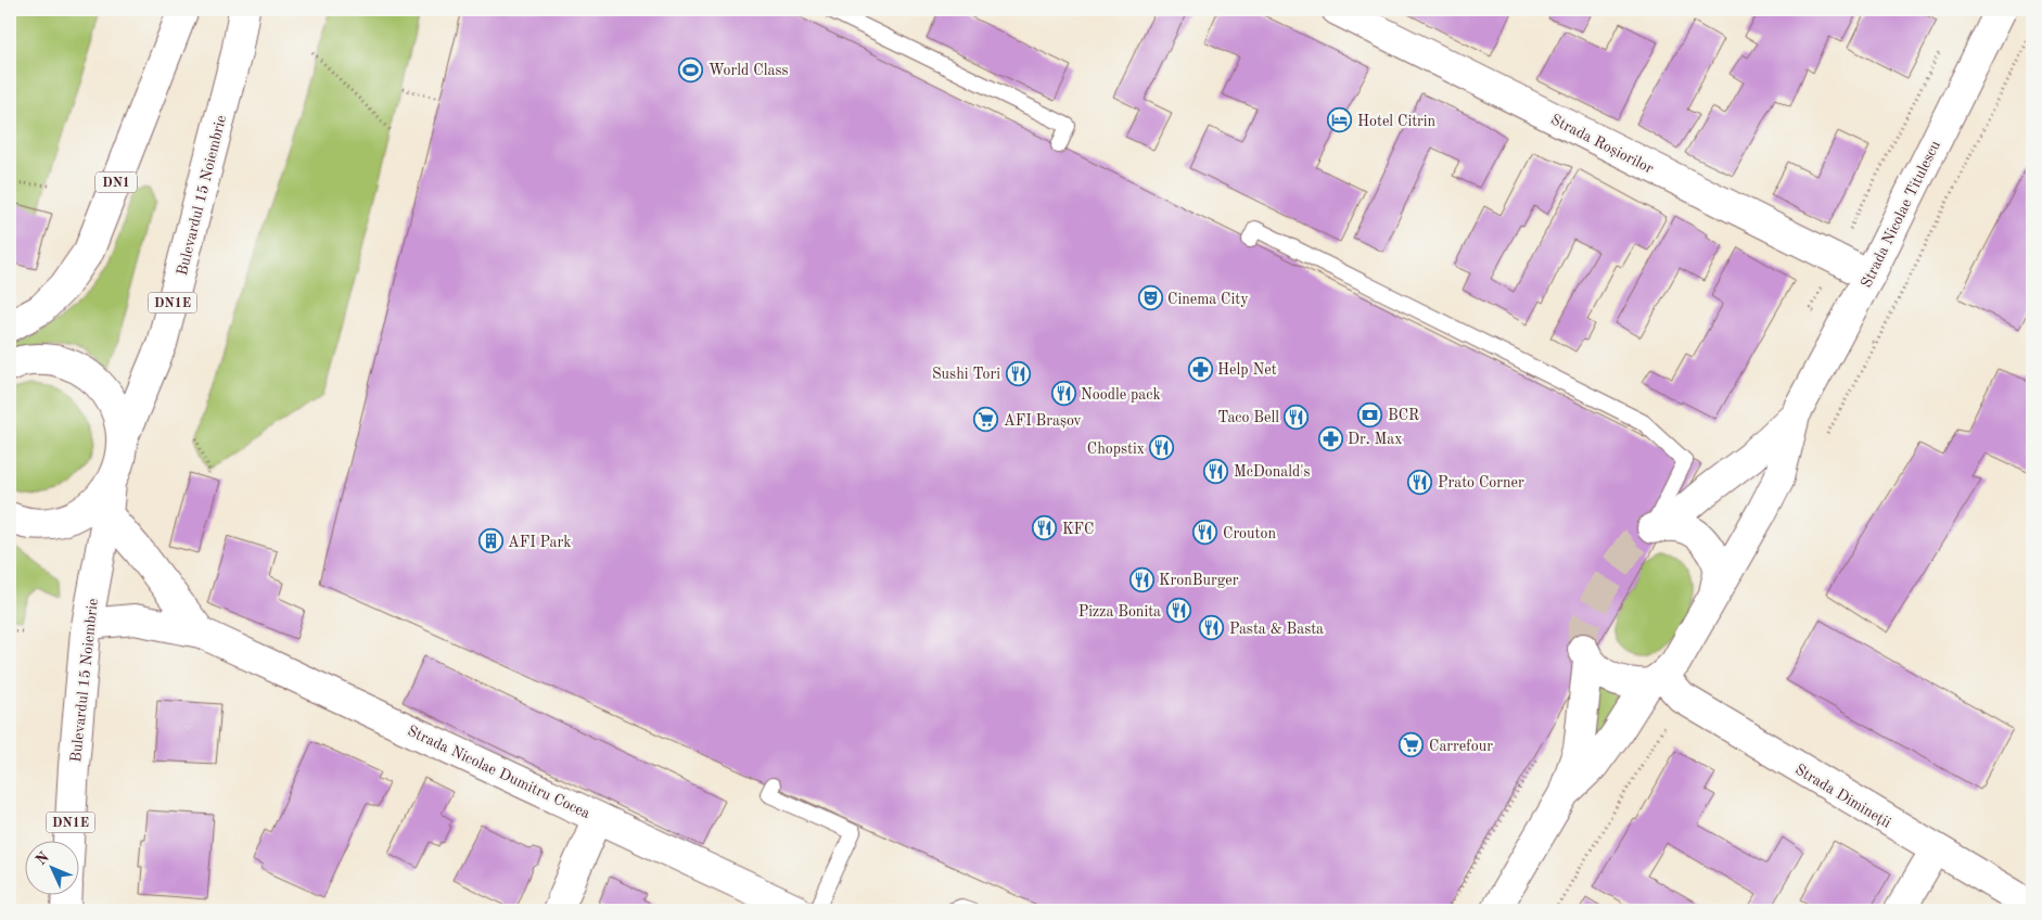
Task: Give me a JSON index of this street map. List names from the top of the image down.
{
  "streets": {
    "street": [
      "Strada Roșiorilor",
      "DN1",
      "Bulevardul 15 Noiembrie",
      "Strada Nicolae Titulescu",
      "DN1E",
      "Strada Nicolae Dumitru Cocea",
      "Strada Dimineții"
    ]
  },
  "crossings": [
    ["Strada Roșiorilor", "Strada Nicolae Titulescu"],
    ["Bulevardul 15 Noiembrie", "DN1E"],
    ["Bulevardul 15 Noiembrie", "Strada Nicolae Dumitru Cocea"],
    ["Strada Nicolae Titulescu", "Strada Dimineții"]
  ],
  "places": {
    "sports": ["World Class"],
    "hotel": ["Hotel Citrin"],
    "theatre": ["Cinema City"],
    "pharmacy": ["Help Net", "Dr. Max"],
    "restaurant": [
      "Sushi Tori",
      "Noodle pack",
      "Taco Bell",
      "Chopstix",
      "McDonald's",
      "Prato Corner",
      "KFC",
      "Crouton",
      "KronBurger",
      "Pizza Bonita",
      "Pasta & Basta"
    ],
    "bank": ["BCR"],
    "supermarket": ["AFI Brașov", "Carrefour"],
    "building": ["AFI Park"]
  },
  "north": "top left"
}
